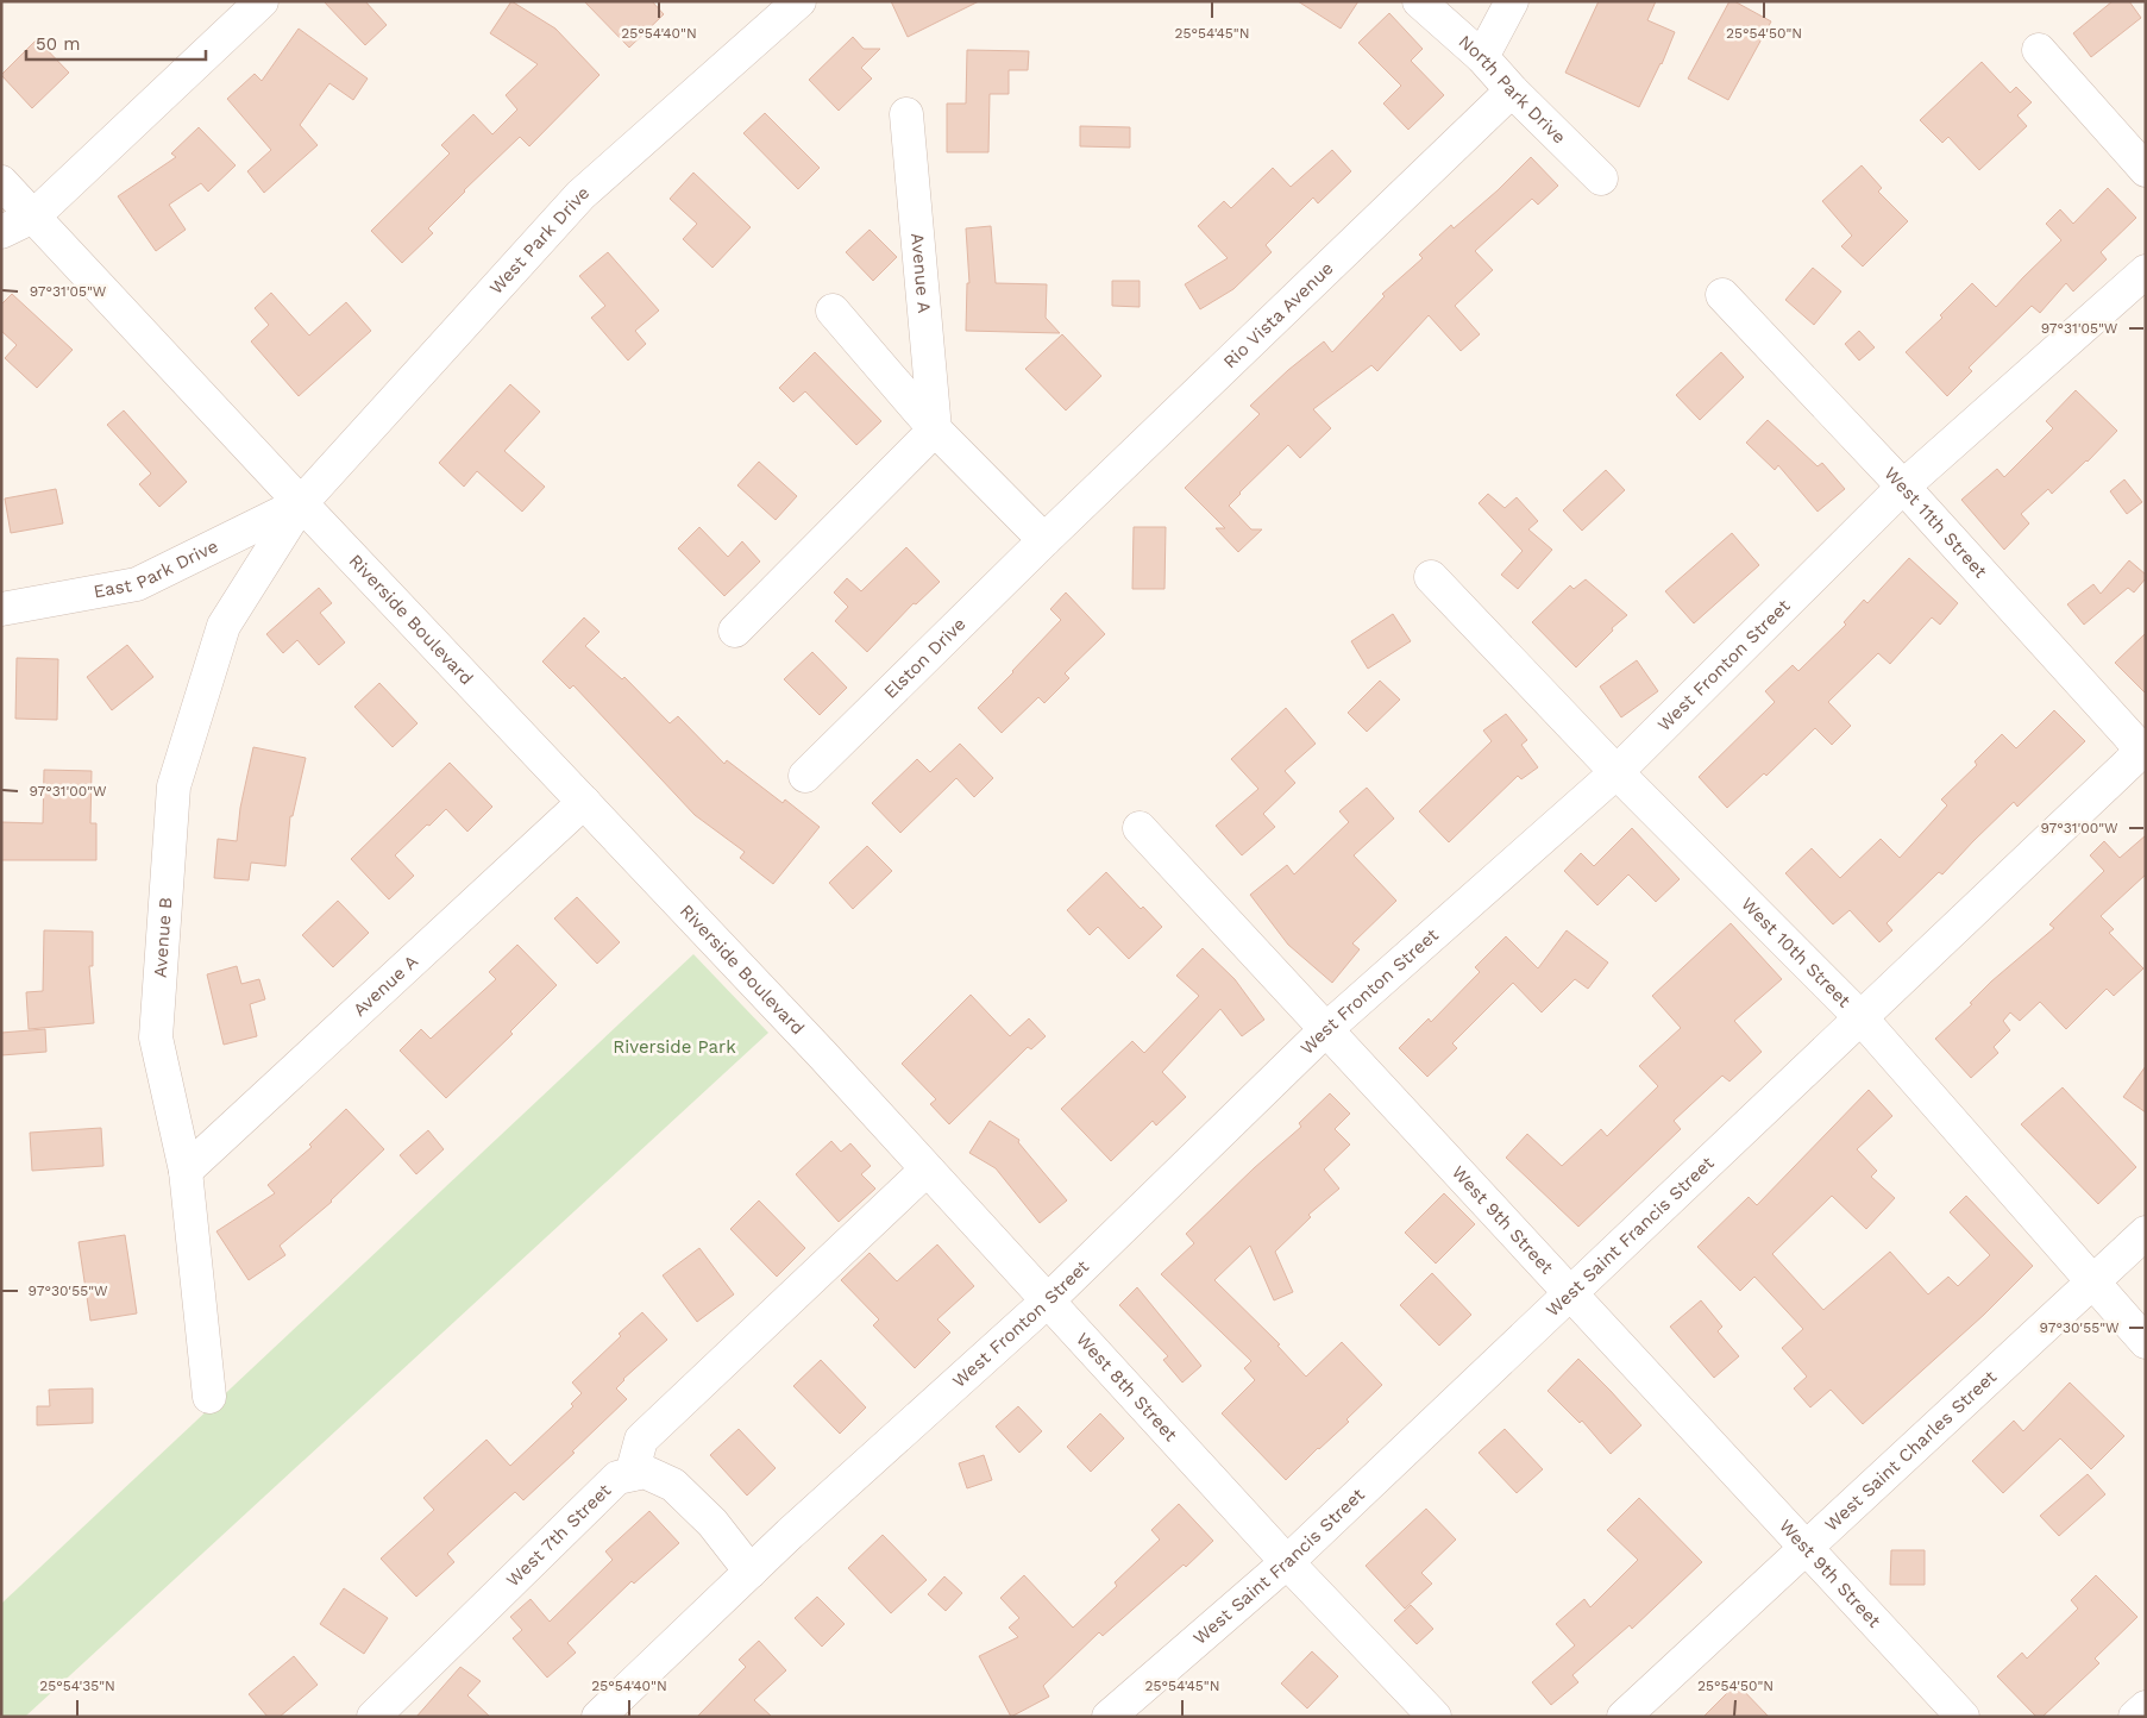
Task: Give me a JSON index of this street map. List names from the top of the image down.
{
  "streets": {
    "street": [
      "North Park Drive",
      "West Park Drive",
      "Avenue A",
      "Rio Vista Avenue",
      "West 11th Street",
      "East Park Drive",
      "Riverside Boulevard",
      "Elston Drive",
      "West Fronton Street",
      "Avenue B",
      "West 10th Street",
      "West 9th Street",
      "West Saint Francis Street",
      "West 8th Street",
      "West Saint Charles Street",
      "West 7th Street"
    ]
  },
  "crossings": [
    ["North Park Drive", "Rio Vista Avenue"],
    ["West Park Drive", "East Park Drive"],
    ["West Park Drive", "Riverside Boulevard"],
    ["West Park Drive", "Avenue B"],
    ["Avenue A", "Riverside Boulevard"],
    ["Avenue A", "Avenue B"],
    ["Rio Vista Avenue", "Elston Drive"],
    ["West 11th Street", "West Fronton Street"],
    ["West 11th Street", "West Saint Francis Street"],
    ["East Park Drive", "Riverside Boulevard"],
    ["East Park Drive", "Avenue B"],
    ["Riverside Boulevard", "Avenue B"],
    ["Riverside Boulevard", "West 8th Street"],
    ["West Fronton Street", "West 10th Street"],
    ["West Fronton Street", "West 9th Street"],
    ["West Fronton Street", "West 8th Street"],
    ["West Fronton Street", "West 7th Street"],
    ["West 10th Street", "West Saint Francis Street"],
    ["West 10th Street", "West Saint Charles Street"],
    ["West 9th Street", "West Saint Francis Street"],
    ["West 9th Street", "West Saint Charles Street"],
    ["West Saint Francis Street", "West 8th Street"]
  ],
  "parks": ["Riverside Park"],
  "scale_bar": "50 m",
  "coordinates": [
    "25°54'40\"N",
    "25°54'45\"N",
    "25°54'50\"N",
    "97°31'05\"W",
    "97°31'00\"W",
    "97°30'55\"W",
    "25°54'35\"N"
  ]
}
